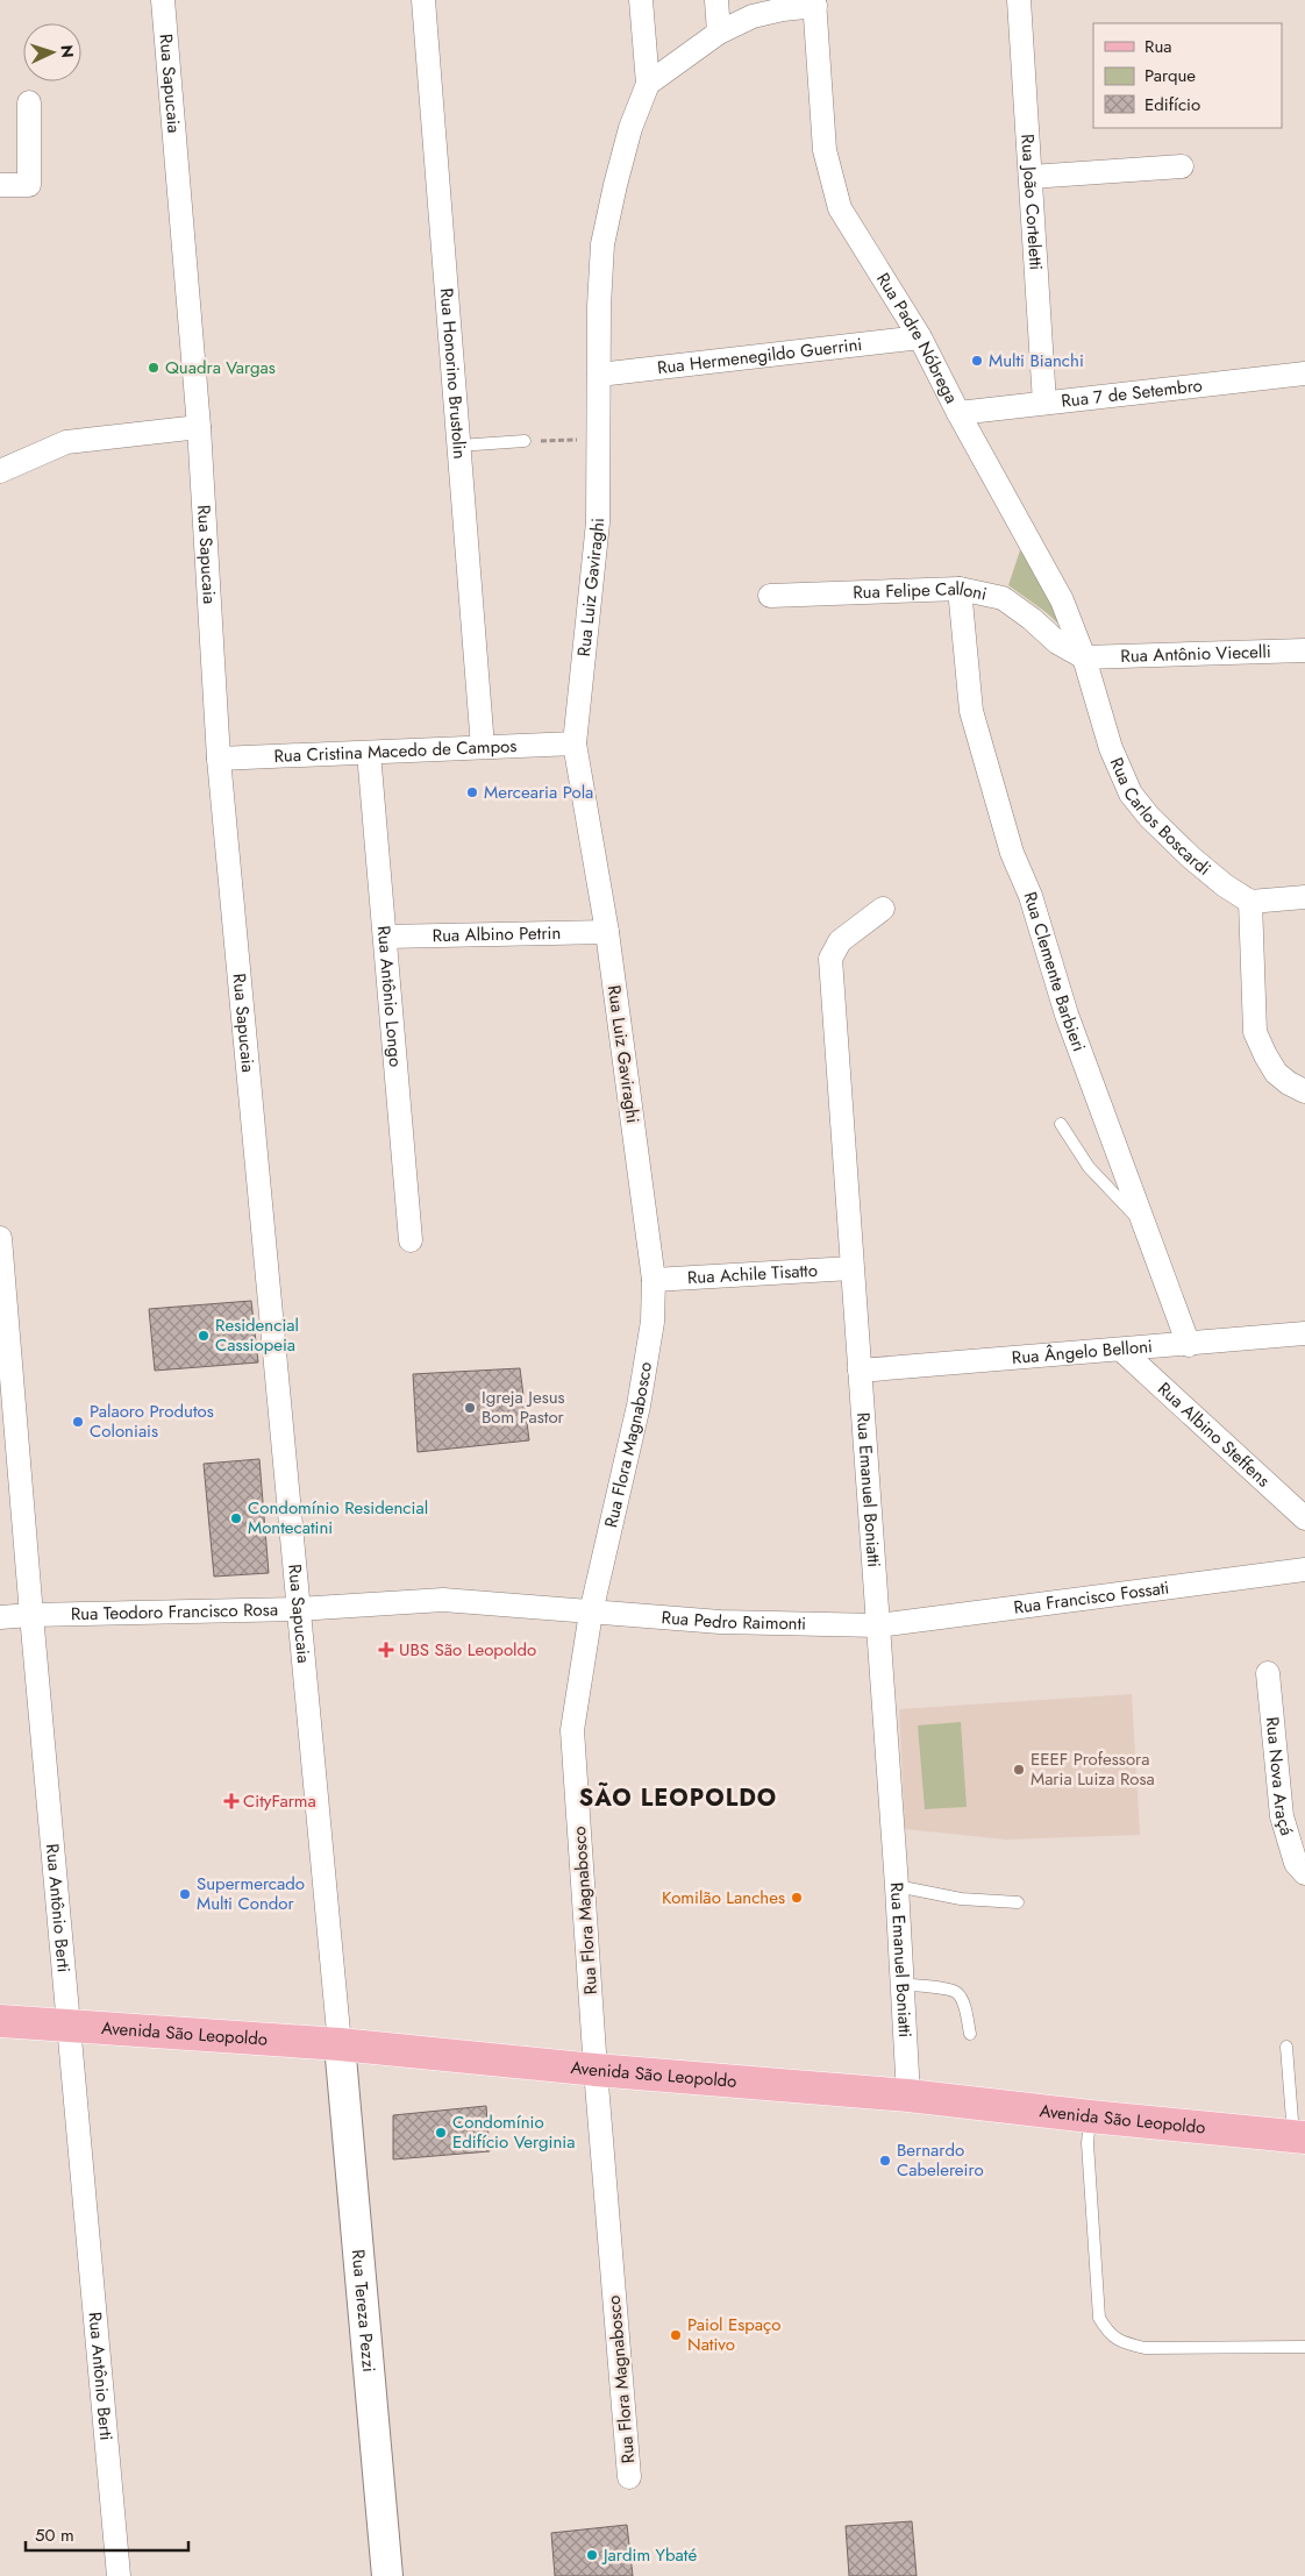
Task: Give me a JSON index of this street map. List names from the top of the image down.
{
  "streets": {
    "main road": ["Avenida São Leopoldo"],
    "street": [
      "Rua Sapucaia",
      "Rua João Corteletti",
      "Rua Padre Nóbrega",
      "Rua Hermenegildo Guerrini",
      "Rua Honorino Brustolin",
      "Rua 7 de Setembro",
      "Rua Luiz Gaviraghi",
      "Rua Felipe Calloni",
      "Rua Antônio Viecelli",
      "Rua Cristina Macedo de Campos",
      "Rua Carlos Boscardi",
      "Rua Albino Petrin",
      "Rua Clemente Barbieri",
      "Rua Antônio Longo",
      "Rua Achile Tisatto",
      "Rua Ângelo Belloni",
      "Rua Albino Steffens",
      "Rua Flora Magnabosco",
      "Rua Emanuel Boniatti",
      "Rua Francisco Fossati",
      "Rua Teodoro Francisco Rosa",
      "Rua Pedro Raimonti",
      "Rua Nova Araçá",
      "Rua Antônio Berti",
      "Rua Tereza Pezzi"
    ]
  },
  "crossings": [
    ["Rua Sapucaia", "Rua Cristina Macedo de Campos"],
    ["Rua Sapucaia", "Rua Teodoro Francisco Rosa"],
    ["Rua Sapucaia", "Avenida São Leopoldo"],
    ["Rua Sapucaia", "Rua Tereza Pezzi"],
    ["Rua João Corteletti", "Rua 7 de Setembro"],
    ["Rua Padre Nóbrega", "Rua Hermenegildo Guerrini"],
    ["Rua Padre Nóbrega", "Rua 7 de Setembro"],
    ["Rua Padre Nóbrega", "Rua Felipe Calloni"],
    ["Rua Padre Nóbrega", "Rua Antônio Viecelli"],
    ["Rua Padre Nóbrega", "Rua Carlos Boscardi"],
    ["Rua Hermenegildo Guerrini", "Rua Luiz Gaviraghi"],
    ["Rua Honorino Brustolin", "Rua Cristina Macedo de Campos"],
    ["Rua Luiz Gaviraghi", "Rua Cristina Macedo de Campos"],
    ["Rua Luiz Gaviraghi", "Rua Albino Petrin"],
    ["Rua Luiz Gaviraghi", "Rua Achile Tisatto"],
    ["Rua Luiz Gaviraghi", "Rua Flora Magnabosco"],
    ["Rua Felipe Calloni", "Rua Antônio Viecelli"],
    ["Rua Felipe Calloni", "Rua Carlos Boscardi"],
    ["Rua Felipe Calloni", "Rua Clemente Barbieri"],
    ["Rua Antônio Viecelli", "Rua Carlos Boscardi"],
    ["Rua Cristina Macedo de Campos", "Rua Antônio Longo"],
    ["Rua Albino Petrin", "Rua Antônio Longo"],
    ["Rua Clemente Barbieri", "Rua Ângelo Belloni"],
    ["Rua Achile Tisatto", "Rua Flora Magnabosco"],
    ["Rua Achile Tisatto", "Rua Emanuel Boniatti"],
    ["Rua Ângelo Belloni", "Rua Albino Steffens"],
    ["Rua Ângelo Belloni", "Rua Emanuel Boniatti"],
    ["Rua Flora Magnabosco", "Rua Teodoro Francisco Rosa"],
    ["Rua Flora Magnabosco", "Rua Pedro Raimonti"],
    ["Rua Flora Magnabosco", "Avenida São Leopoldo"],
    ["Rua Emanuel Boniatti", "Rua Francisco Fossati"],
    ["Rua Emanuel Boniatti", "Rua Pedro Raimonti"],
    ["Rua Emanuel Boniatti", "Avenida São Leopoldo"],
    ["Rua Francisco Fossati", "Rua Pedro Raimonti"],
    ["Rua Teodoro Francisco Rosa", "Rua Pedro Raimonti"],
    ["Rua Teodoro Francisco Rosa", "Rua Antônio Berti"],
    ["Rua Antônio Berti", "Avenida São Leopoldo"],
    ["Avenida São Leopoldo", "Rua Tereza Pezzi"]
  ],
  "districts": ["SÃO LEOPOLDO"],
  "places": {
    "other": [
      "Multi Bianchi",
      "Quadra Vargas",
      "Mercearia Pola",
      "Residencial Cassiopeia",
      "Igreja Jesus Bom Pastor",
      "Palaoro Produtos Coloniais",
      "Condomínio Residencial Montecatini",
      "EEEF Professora Maria Luiza Rosa",
      "Supermercado Multi Condor",
      "Komilão Lanches",
      "Condomínio Edifício Verginia",
      "Bernardo Cabelereiro",
      "Paiol Espaço Nativo",
      "Jardim Ybaté"
    ],
    "health": ["UBS São Leopoldo", "CityFarma"]
  },
  "legend": ["Rua", "Parque", "Edifício"],
  "scale_bar": "50 m",
  "north": "right"
}
